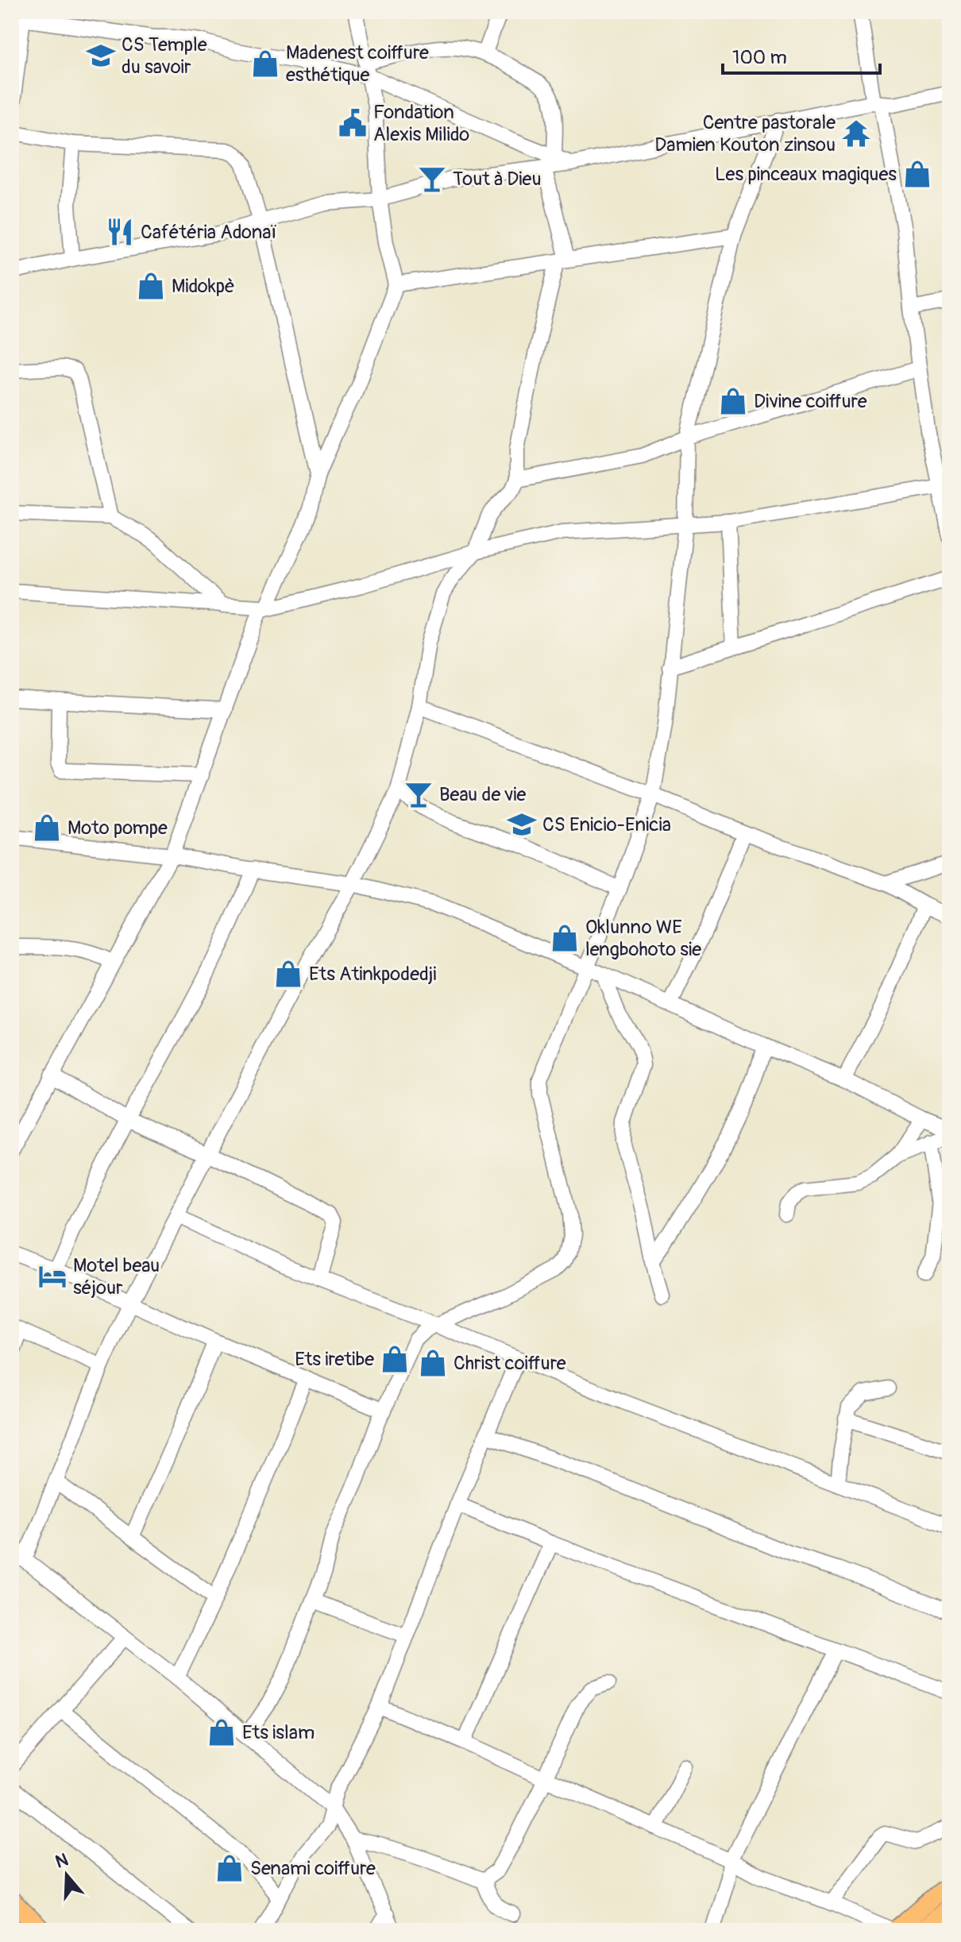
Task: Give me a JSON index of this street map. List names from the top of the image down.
{
  "places": {
    "school or university": ["CS Temple du savoir", "CS Enicio-Enicia"],
    "shop": [
      "Madenest coiffure esthétique",
      "Les pinceaux magiques",
      "Midokpè",
      "Divine coiffure",
      "Moto pompe",
      "Oklunno WE lengbohoto sie",
      "Ets Atinkpodedji",
      "Ets iretibe",
      "Christ coiffure",
      "Ets islam",
      "Senami coiffure"
    ],
    "public building": ["Fondation Alexis Milido"],
    "temple": ["Centre pastorale Damien Kouton zinsou"],
    "bar": ["Tout à Dieu", "Beau de vie"],
    "restaurant": ["Cafétéria Adonaï"],
    "hotel": ["Motel beau séjour"]
  },
  "scale_bar": "100 m",
  "north": "top"
}
